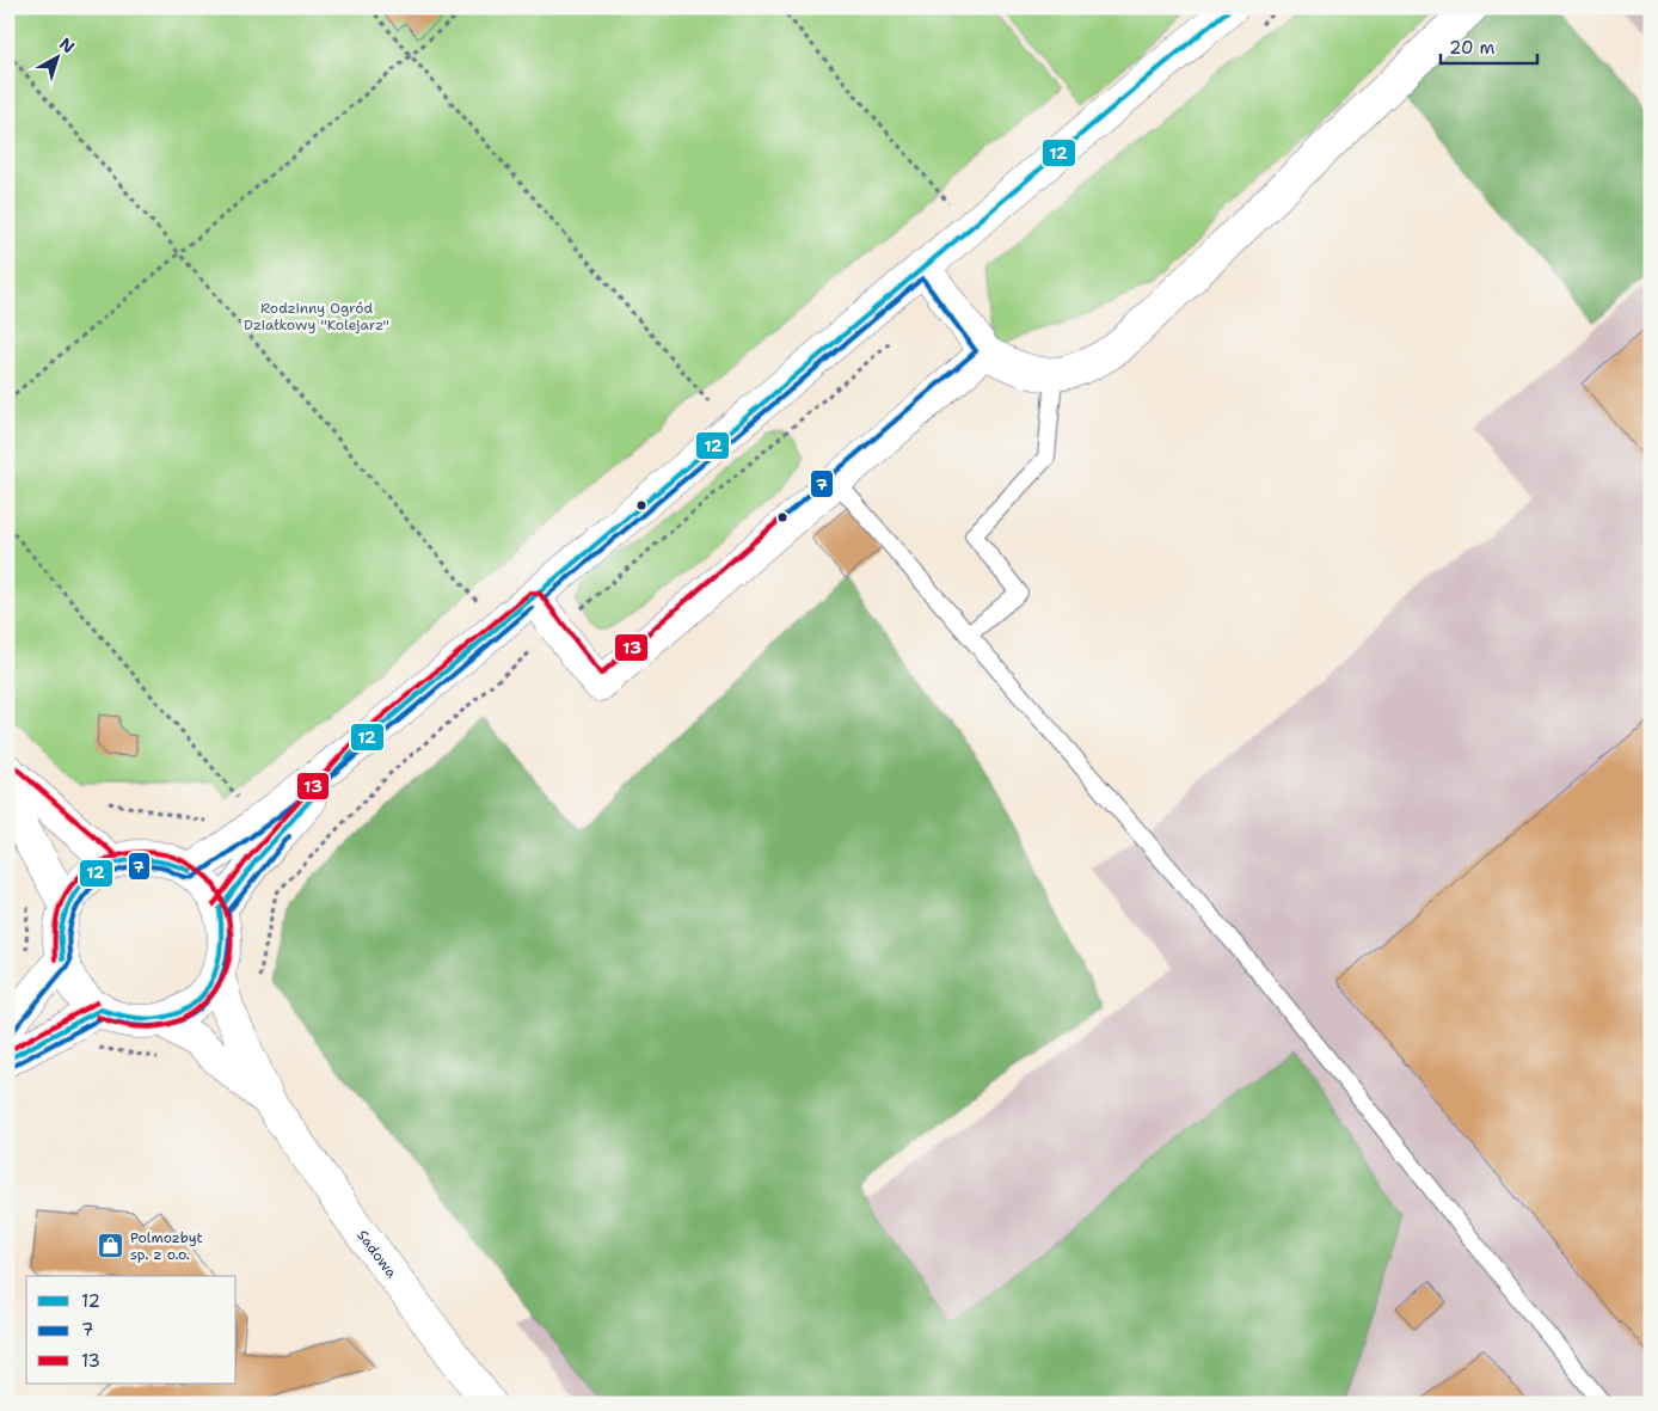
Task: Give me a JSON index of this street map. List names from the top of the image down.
{
  "streets": {
    "main road": ["Sadowa"]
  },
  "parks": ["Rodzinny Ogród Działkowy \"Kolejarz\""],
  "places": {
    "shop": ["Polmozbyt sp. z o.o."]
  },
  "lines": ["transit line 12", "transit line 7", "transit line 13"],
  "legend": ["12", "7", "13"],
  "scale_bar": "20 m",
  "north": "top right"
}
